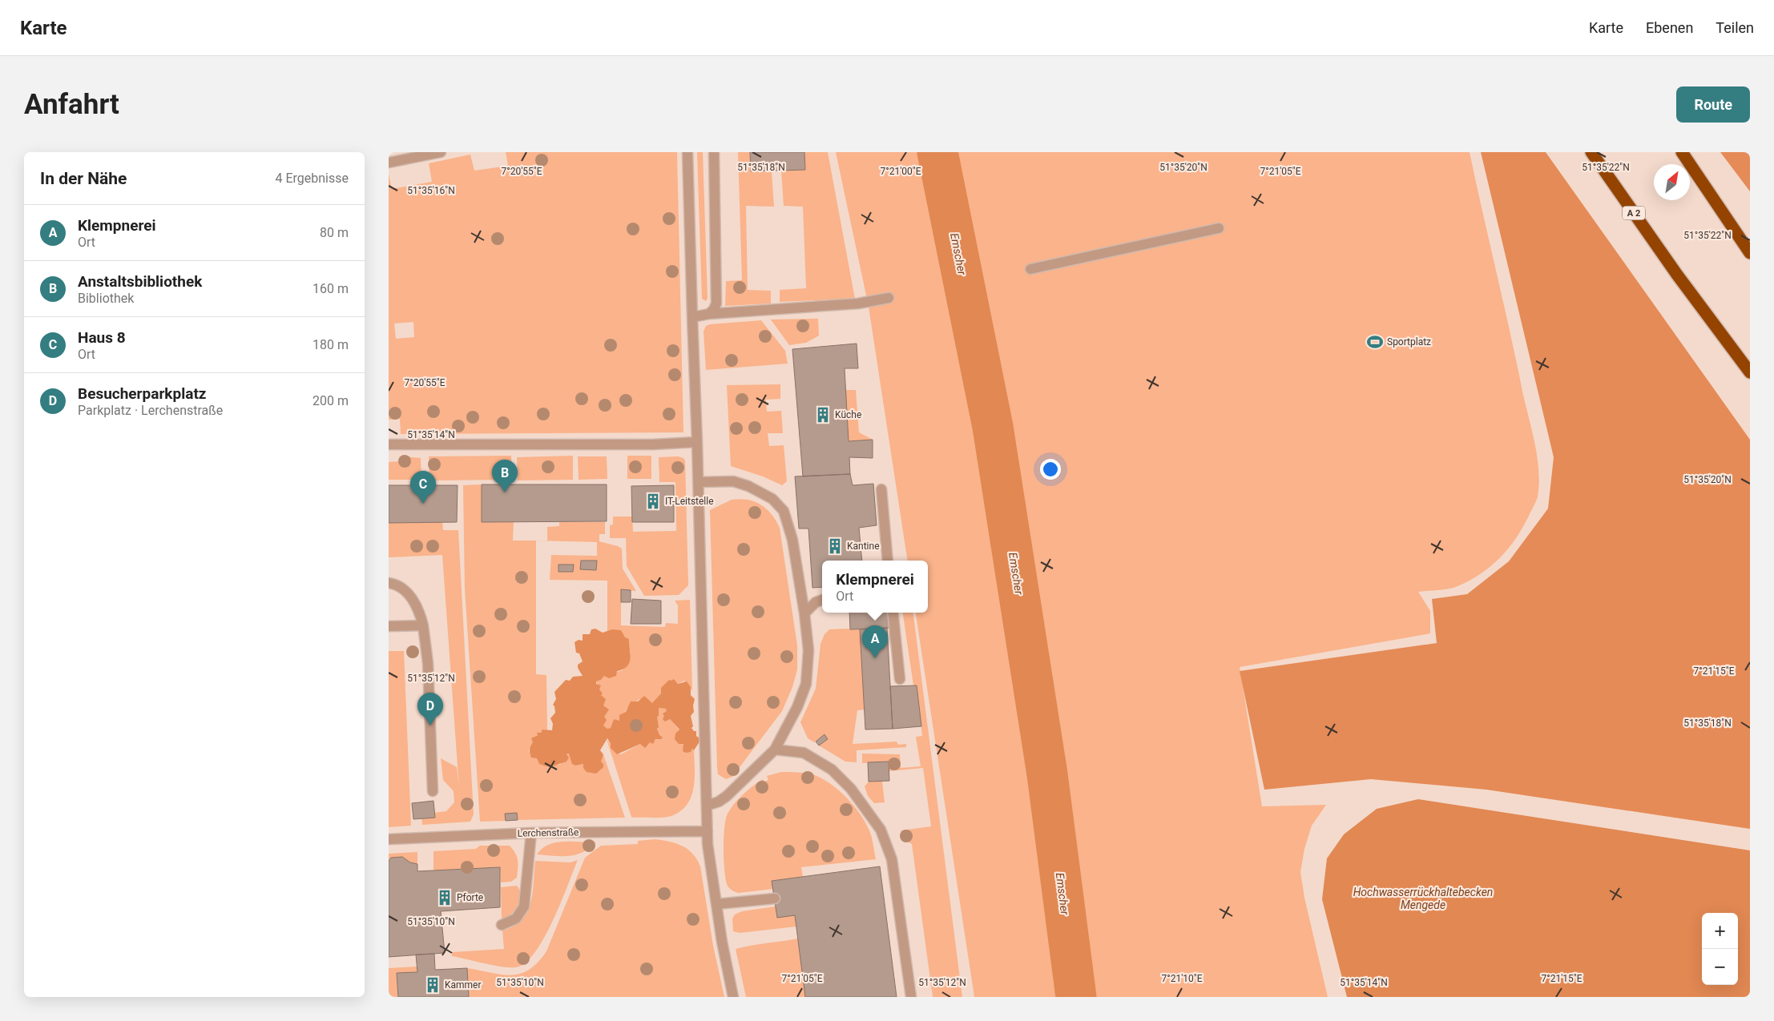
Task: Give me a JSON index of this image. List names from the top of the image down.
{
  "streets": {
    "highway": ["A 2"],
    "street": ["Lerchenstraße"]
  },
  "water": ["Emscher", "Hochwasserrückhaltebecken Mengede"],
  "places": {
    "sports": ["Sportplatz"],
    "building": [
      "Küche",
      "IT-Leitstelle",
      "Kantine",
      "Pforte",
      "Kammer"
    ]
  },
  "north": "top right",
  "page": {
    "header": "Karte",
    "nav": ["Karte", "Ebenen", "Teilen"],
    "buttons": "Route",
    "title": "Anfahrt",
    "heading": ["In der Nähe", "4 Ergebnisse"],
    "list": [
      {
        "mark": "A",
        "name": "Klempnerei",
        "note": "Ort",
        "value": "80 m"
      },
      {
        "mark": "B",
        "name": "Anstaltsbibliothek",
        "note": "Bibliothek",
        "value": "160 m"
      },
      {
        "mark": "C",
        "name": "Haus 8",
        "note": "Ort",
        "value": "180 m"
      },
      {
        "mark": "D",
        "name": "Besucherparkplatz",
        "note": "Parkplatz · Lerchenstraße",
        "value": "200 m"
      }
    ],
    "pins": [
      "B",
      "C",
      "A",
      "D"
    ],
    "popup": ["Klempnerei", "Ort"],
    "map_buttons": ["+", "−"]
  },
  "coordinates": [
    "51°35'22\"N",
    "51°35'18\"N",
    "51°35'20\"N",
    "7°20'55\"E",
    "7°21'00\"E",
    "7°21'05\"E",
    "51°35'16\"N",
    "51°35'14\"N",
    "7°21'15\"E",
    "51°35'12\"N",
    "51°35'10\"N",
    "7°21'10\"E"
  ]
}
